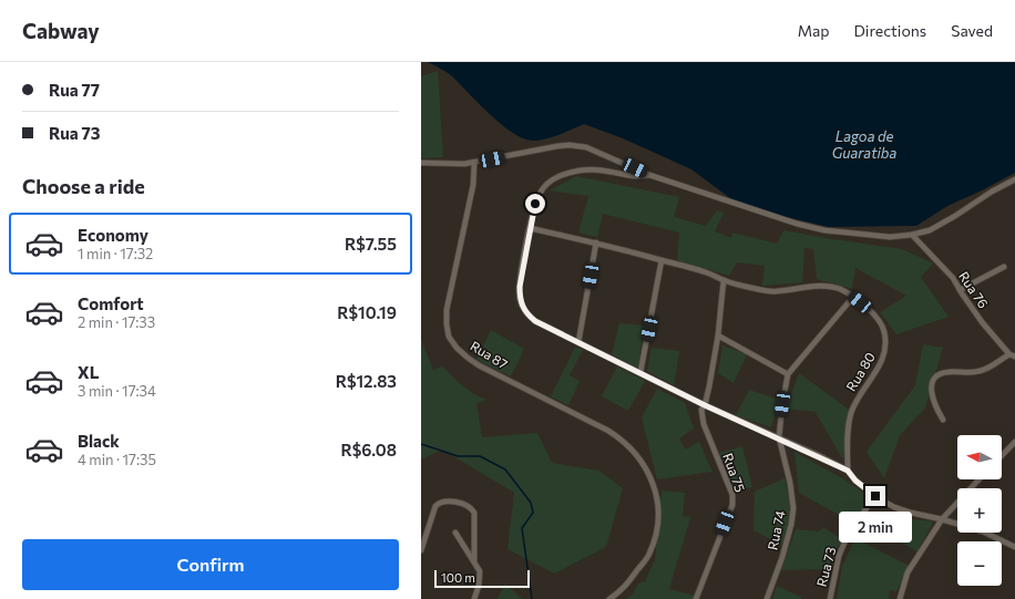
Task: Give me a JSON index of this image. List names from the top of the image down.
{
  "streets": {
    "street": [
      "Rua 76",
      "Rua 87",
      "Rua 80",
      "Rua 75",
      "Rua 74",
      "Rua 73"
    ]
  },
  "water": ["Lagoa de Guaratiba"],
  "scale_bar": "100 m",
  "north": "left",
  "page": {
    "header": "Cabway",
    "nav": ["Map", "Directions", "Saved"],
    "banner": ["Rua 77", "Rua 73"],
    "heading": "Choose a ride",
    "list": [
      {
        "name": "Economy",
        "note": "1 min · 17:32",
        "value": "R$7.55"
      },
      {
        "name": "Comfort",
        "note": "2 min · 17:33",
        "value": "R$10.19"
      },
      {
        "name": "XL",
        "note": "3 min · 17:34",
        "value": "R$12.83"
      },
      {
        "name": "Black",
        "note": "4 min · 17:35",
        "value": "R$6.08"
      }
    ],
    "map_buttons": ["+", "−"],
    "bubble": "2 min",
    "buttons": "Confirm",
    "scale": "100 m"
  }
}
